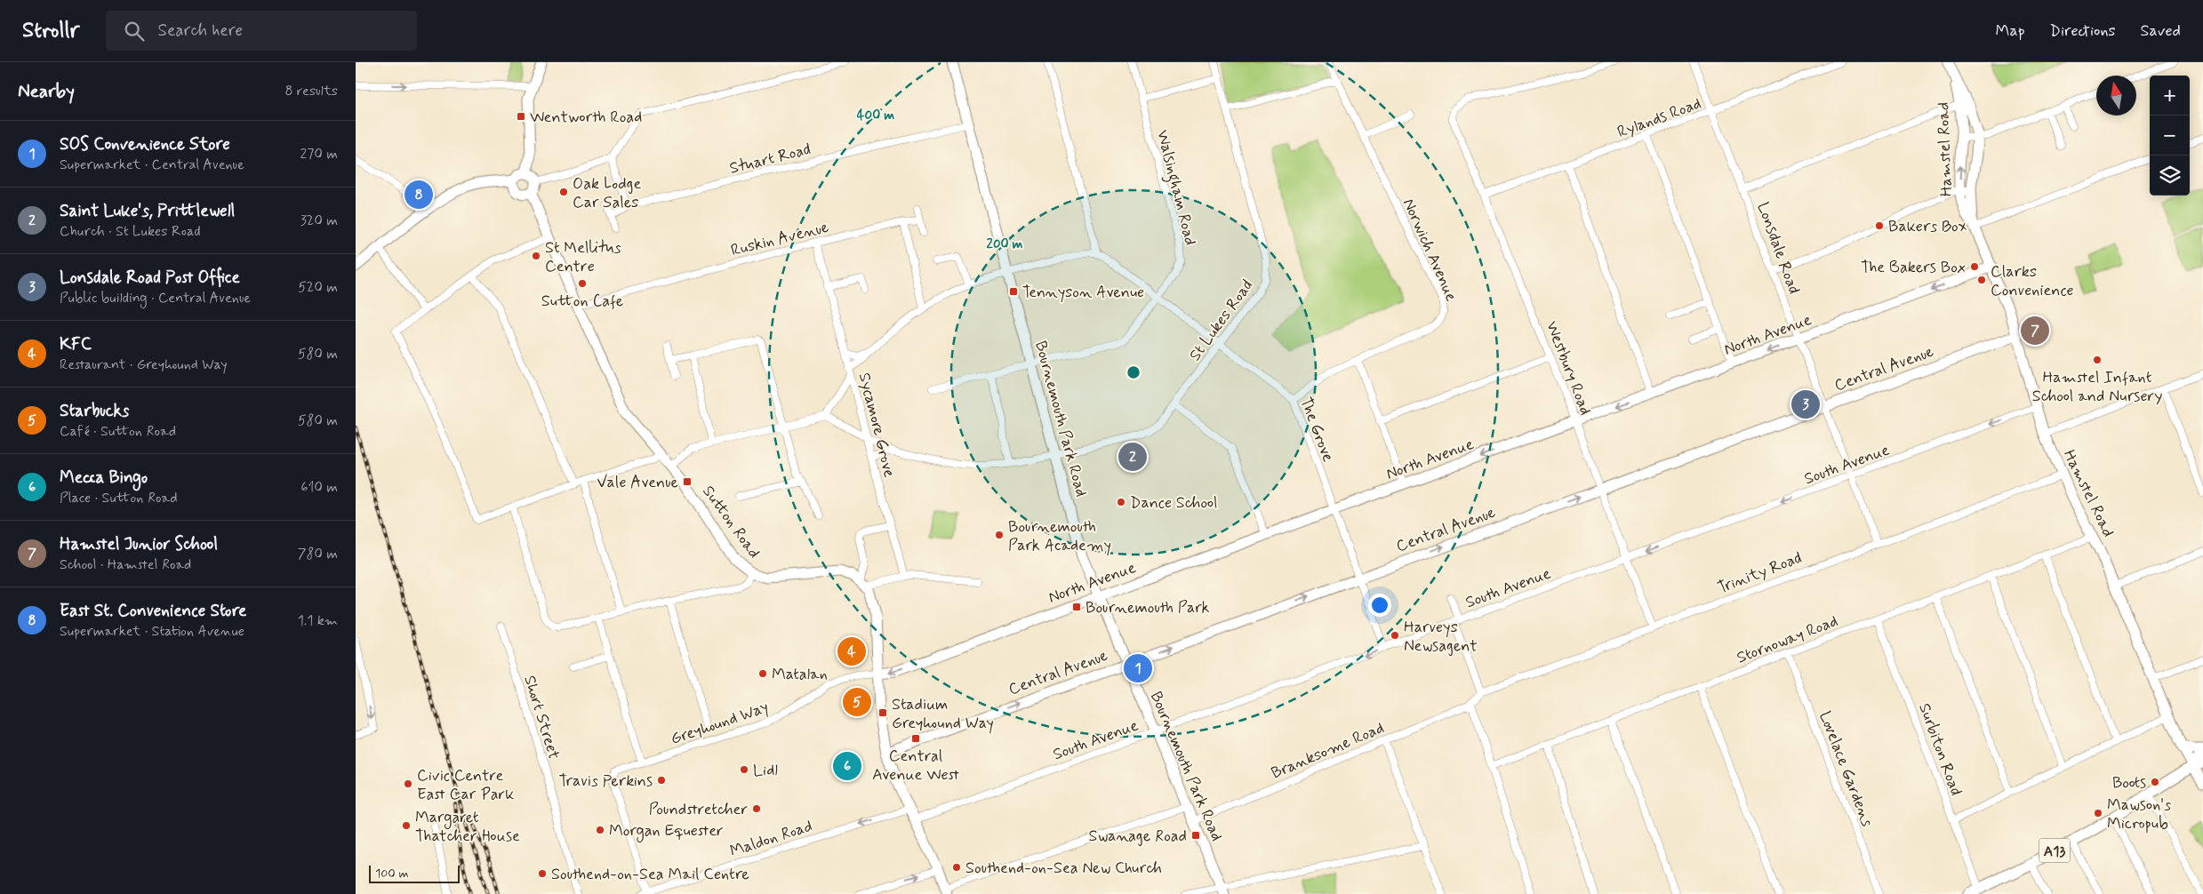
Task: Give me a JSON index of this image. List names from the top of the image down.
{
  "streets": {
    "main road": ["A13"],
    "street": [
      "Rylands Road",
      "Hamstel Road",
      "Stuart Road",
      "Walsingham Road",
      "Ruskin Avenue",
      "Lonsdale Road",
      "Norwich Avenue",
      "St Lukes Road",
      "North Avenue",
      "Westbury Road",
      "Central Avenue",
      "Bournemouth Park Road",
      "Sycamore Grove",
      "The Grove",
      "South Avenue",
      "Sutton Road",
      "Trinity Road",
      "Stornoway Road",
      "Short Street",
      "Greyhound Way",
      "Surbiton Road",
      "Branksome Road",
      "Lovelace Gardens",
      "Maldon Road"
    ]
  },
  "crossings": [
    ["Rylands Road", "Lonsdale Road"],
    ["Rylands Road", "Westbury Road"],
    ["Hamstel Road", "North Avenue"],
    ["Hamstel Road", "Central Avenue"],
    ["Hamstel Road", "South Avenue"],
    ["Hamstel Road", "Trinity Road"],
    ["Hamstel Road", "Stornoway Road"],
    ["Hamstel Road", "A13"],
    ["Stuart Road", "Bournemouth Park Road"],
    ["Walsingham Road", "Bournemouth Park Road"],
    ["Walsingham Road", "The Grove"],
    ["Ruskin Avenue", "Sycamore Grove"],
    ["Ruskin Avenue", "Sutton Road"],
    ["Lonsdale Road", "North Avenue"],
    ["Lonsdale Road", "Central Avenue"],
    ["Lonsdale Road", "South Avenue"],
    ["Lonsdale Road", "Trinity Road"],
    ["Norwich Avenue", "The Grove"],
    ["St Lukes Road", "Bournemouth Park Road"],
    ["St Lukes Road", "Sycamore Grove"],
    ["St Lukes Road", "The Grove"],
    ["North Avenue", "Westbury Road"],
    ["North Avenue", "Bournemouth Park Road"],
    ["North Avenue", "The Grove"],
    ["North Avenue", "Greyhound Way"],
    ["Westbury Road", "Central Avenue"],
    ["Westbury Road", "South Avenue"],
    ["Westbury Road", "Trinity Road"],
    ["Central Avenue", "Bournemouth Park Road"],
    ["Central Avenue", "The Grove"],
    ["Bournemouth Park Road", "South Avenue"],
    ["Bournemouth Park Road", "Branksome Road"],
    ["The Grove", "South Avenue"],
    ["Trinity Road", "Branksome Road"],
    ["Stornoway Road", "Surbiton Road"],
    ["Stornoway Road", "Lovelace Gardens"],
    ["Greyhound Way", "Maldon Road"],
    ["Surbiton Road", "A13"]
  ],
  "one_way": ["Central Avenue", "South Avenue", "Maldon Road"],
  "places": {
    "transit": [
      "Wentworth Road",
      "Tennyson Avenue",
      "Vale Avenue",
      "Bournemouth Park",
      "Stadium Greyhound Way",
      "Central Avenue West",
      "Swanage Road"
    ],
    "other": [
      "Oak Lodge Car Sales",
      "Bakers Box",
      "St Mellitus Centre",
      "The Bakers Box",
      "Clarks Convenience",
      "Sutton Cafe",
      "Hamstel Infant School and Nursery",
      "Dance School",
      "Bournemouth Park Academy",
      "Harveys Newsagent",
      "Matalan",
      "Lidl",
      "Travis Perkins",
      "Boots",
      "Civic Centre East Car Park",
      "Poundstretcher",
      "Mawson's Micropub",
      "Margaret Thatcher House",
      "Morgan Equester",
      "Southend-on-Sea New Church",
      "Southend-on-Sea Mail Centre"
    ]
  },
  "scale_bar": "100 m",
  "north": "top",
  "page": {
    "header": "Strollr",
    "search": "Search here",
    "nav": ["Map", "Directions", "Saved"],
    "heading": ["Nearby", "8 results"],
    "map_buttons": ["+", "−"],
    "list": [
      {
        "mark": "1",
        "name": "SOS Convenience Store",
        "note": "Supermarket · Central Avenue",
        "value": "270 m"
      },
      {
        "mark": "2",
        "name": "Saint Luke's, Prittlewell",
        "note": "Church · St Lukes Road",
        "value": "320 m"
      },
      {
        "mark": "3",
        "name": "Lonsdale Road Post Office",
        "note": "Public building · Central Avenue",
        "value": "520 m"
      },
      {
        "mark": "4",
        "name": "KFC",
        "note": "Restaurant · Greyhound Way",
        "value": "580 m"
      },
      {
        "mark": "5",
        "name": "Starbucks",
        "note": "Café · Sutton Road",
        "value": "580 m"
      },
      {
        "mark": "6",
        "name": "Mecca Bingo",
        "note": "Place · Sutton Road",
        "value": "610 m"
      },
      {
        "mark": "7",
        "name": "Hamstel Junior School",
        "note": "School · Hamstel Road",
        "value": "780 m"
      },
      {
        "mark": "8",
        "name": "East St. Convenience Store",
        "note": "Supermarket · Station Avenue",
        "value": "1.1 km"
      }
    ],
    "pins": [
      "8",
      "7",
      "3",
      "2",
      "4",
      "1",
      "5",
      "6"
    ],
    "scale": "100 m"
  },
  "rings": ["400 m", "200 m"]
}
